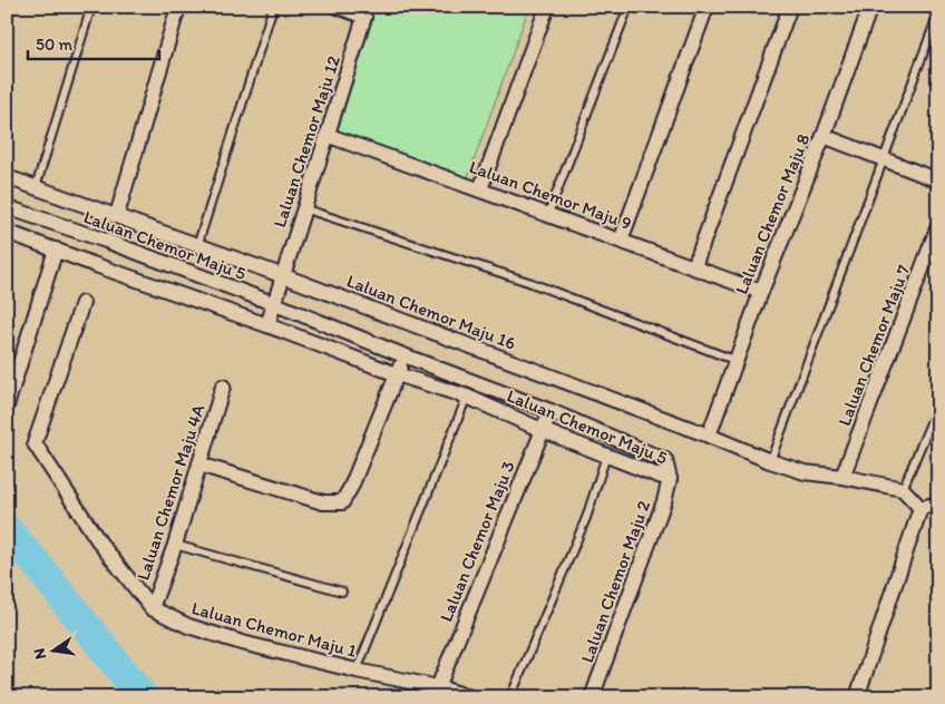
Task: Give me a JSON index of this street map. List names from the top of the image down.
{
  "streets": {
    "street": [
      "Laluan Chemor Maju 12",
      "Laluan Chemor Maju 9",
      "Laluan Chemor Maju 8",
      "Laluan Chemor Maju 5",
      "Laluan Chemor Maju 16",
      "Laluan Chemor Maju 7",
      "Laluan Chemor Maju 4A",
      "Laluan Chemor Maju 3",
      "Laluan Chemor Maju 2",
      "Laluan Chemor Maju 1"
    ]
  },
  "crossings": [
    ["Laluan Chemor Maju 12", "Laluan Chemor Maju 9"],
    ["Laluan Chemor Maju 12", "Laluan Chemor Maju 5"],
    ["Laluan Chemor Maju 12", "Laluan Chemor Maju 16"],
    ["Laluan Chemor Maju 9", "Laluan Chemor Maju 8"],
    ["Laluan Chemor Maju 8", "Laluan Chemor Maju 16"],
    ["Laluan Chemor Maju 5", "Laluan Chemor Maju 3"],
    ["Laluan Chemor Maju 5", "Laluan Chemor Maju 2"],
    ["Laluan Chemor Maju 16", "Laluan Chemor Maju 7"],
    ["Laluan Chemor Maju 4A", "Laluan Chemor Maju 1"],
    ["Laluan Chemor Maju 3", "Laluan Chemor Maju 1"]
  ],
  "scale_bar": "50 m",
  "north": "left"
}
